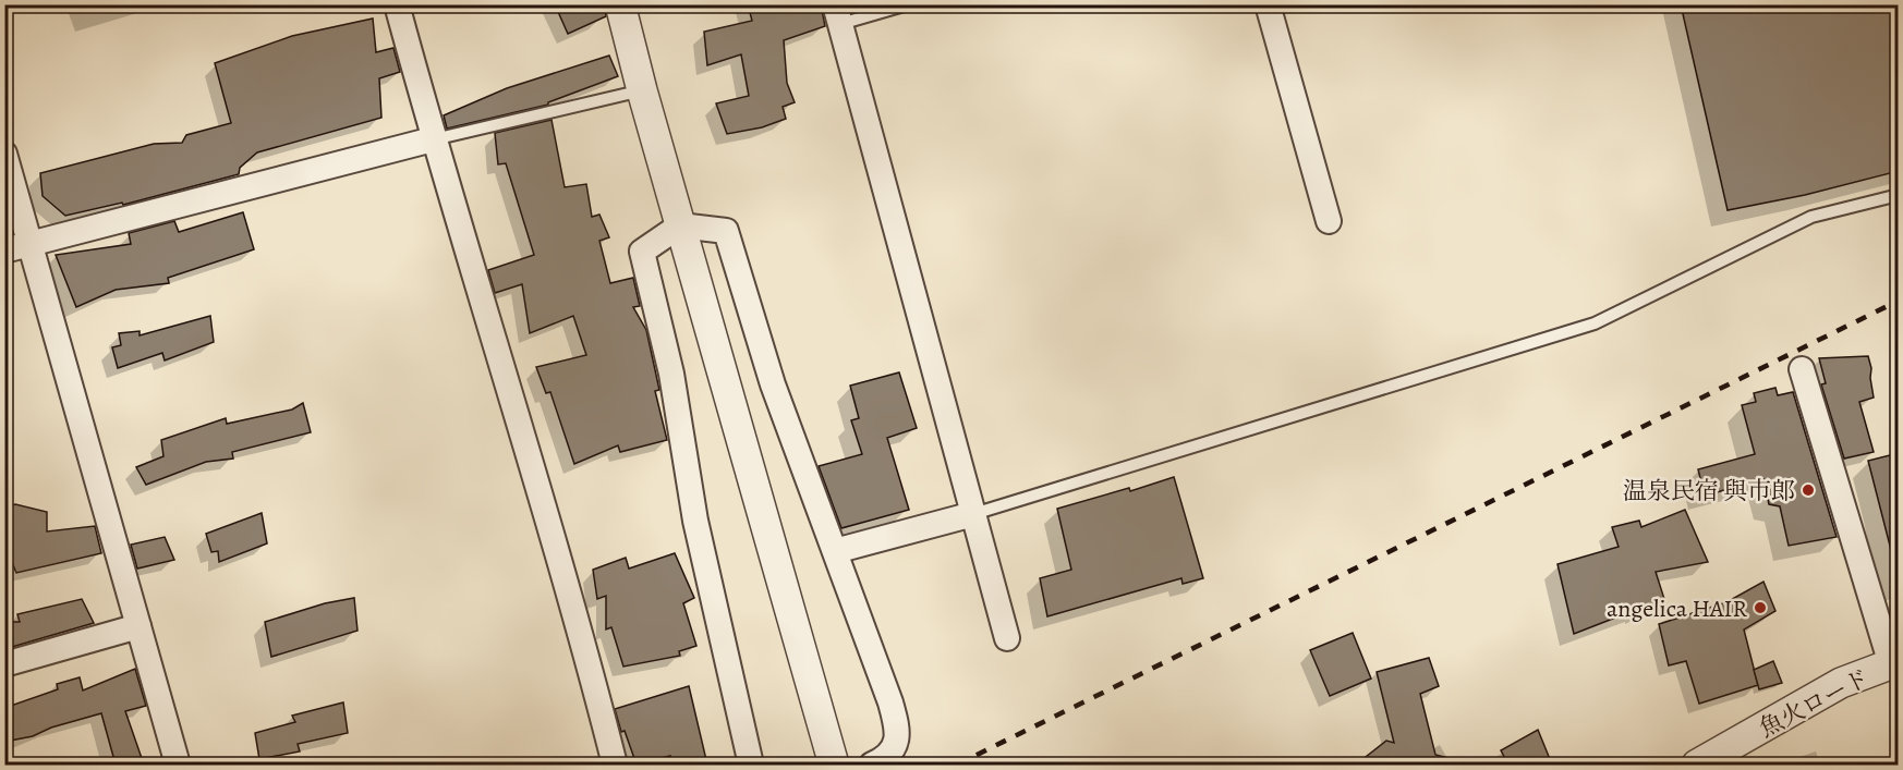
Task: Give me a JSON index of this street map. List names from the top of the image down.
{
  "streets": {
    "street": ["魚火ロード"]
  },
  "places": ["温泉民宿 與市郎", "angelica HAIR"]
}
